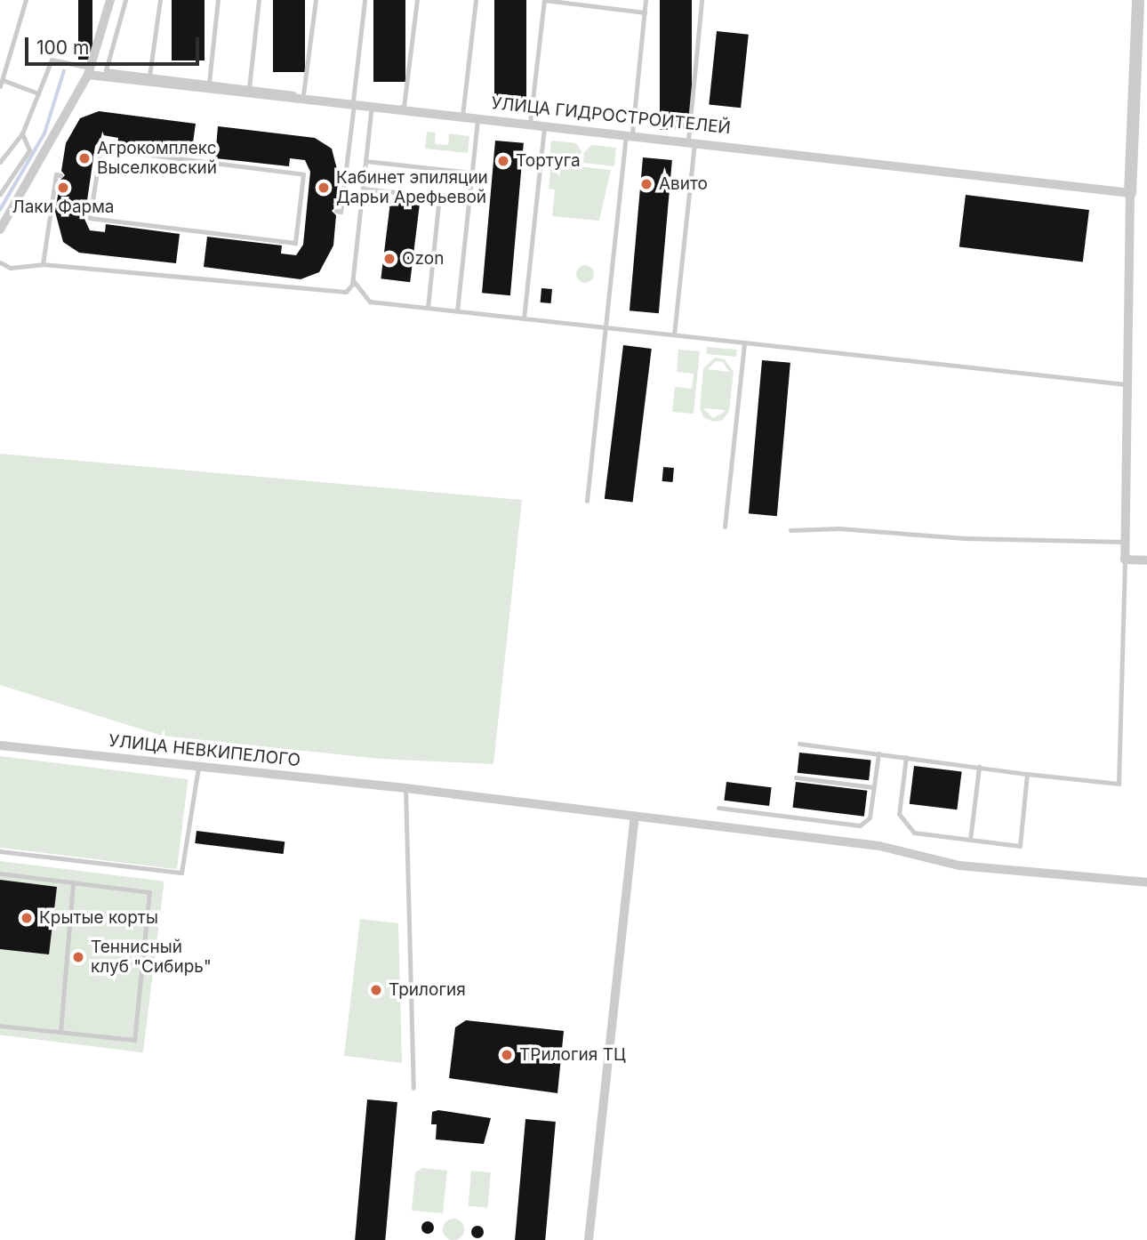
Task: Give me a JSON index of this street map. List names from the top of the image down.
{
  "streets": {
    "street": ["УЛИЦА ГИДРОСТРОИТЕЛЕЙ", "УЛИЦА НЕВКИПЕЛОГО"]
  },
  "places": [
    "Агрокомплекс Выселковский",
    "Тортуга",
    "Авито",
    "Лаки Фарма",
    "Кабинет эпиляции Дарьи Арефьевой",
    "Ozon",
    "Крытые корты",
    "Теннисный клуб \"Сибирь\"",
    "Трилогия",
    "ТРилогия ТЦ"
  ],
  "scale_bar": "100 m"
}
